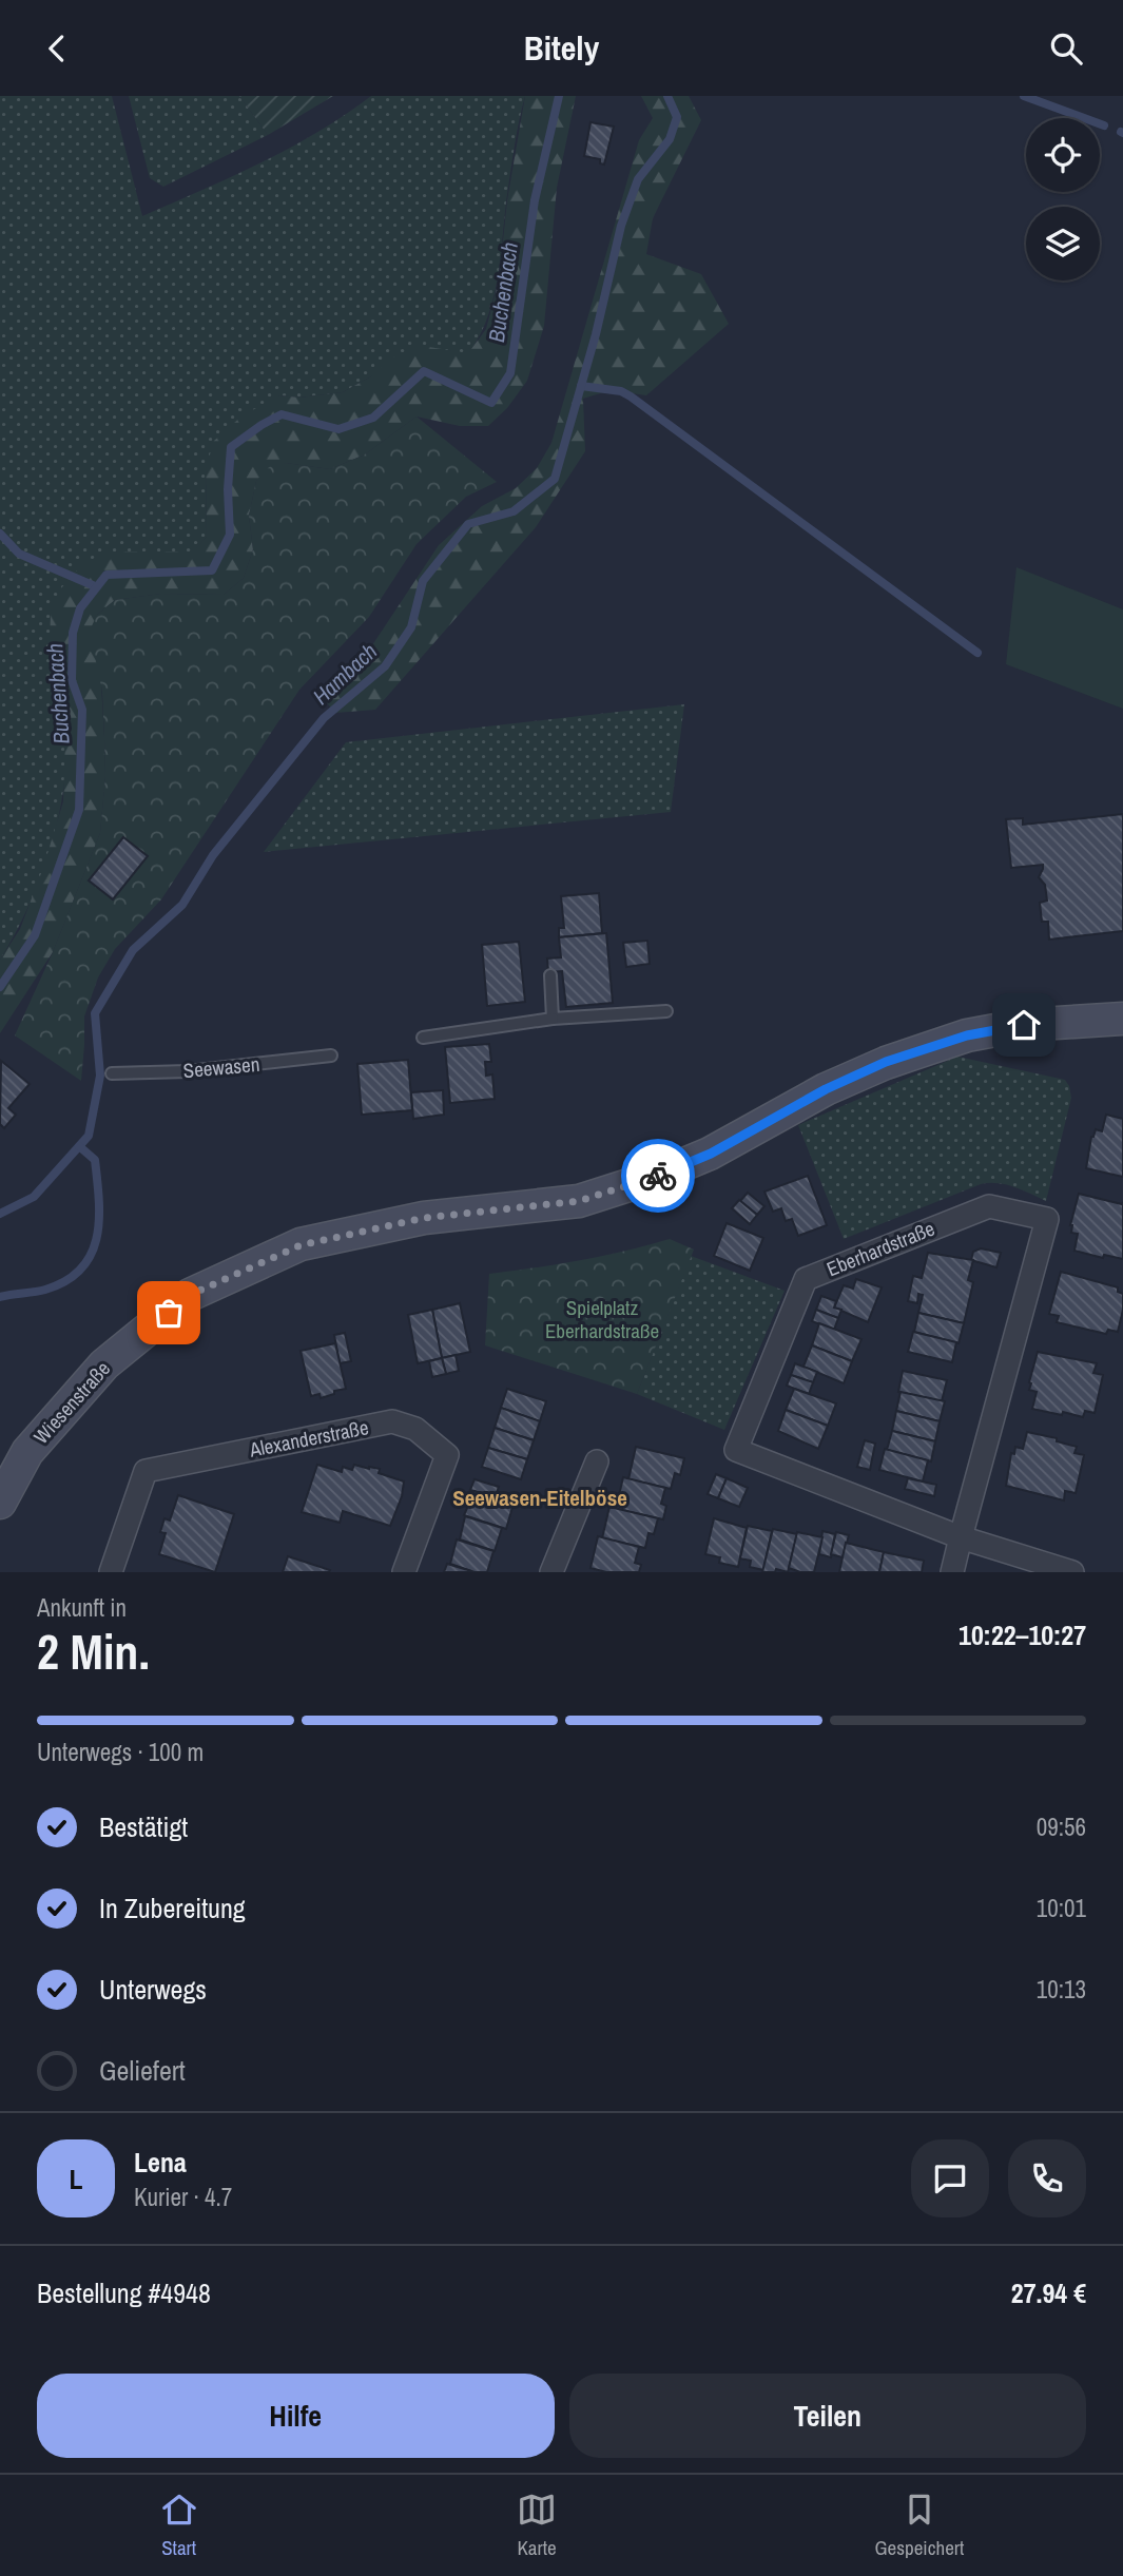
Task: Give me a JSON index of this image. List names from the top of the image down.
{
  "streets": {
    "street": ["Eberhardstraße", "Wiesenstraße", "Alexanderstraße"],
    "lane": ["Seewasen"]
  },
  "districts": ["Seewasen-Eitelböse"],
  "water": ["Buchenbach", "Hambach"],
  "parks": ["Spielplatz Eberhardstraße"],
  "page": {
    "header": "Bitely",
    "heading": ["2 Min.", "Ankunft in", "10:22–10:27"],
    "panel": [
      "Lena",
      "Kurier · 4.7",
      "Bestellung #4948",
      "27.94 €"
    ],
    "bar": "Unterwegs · 100 m",
    "list": [
      ["Bestätigt", "09:56"],
      ["In Zubereitung", "10:01"],
      ["Unterwegs", "10:13"],
      "Geliefert"
    ],
    "round": "L",
    "buttons": ["Hilfe", "Teilen"],
    "tabs": ["Start", "Karte", "Gespeichert"]
  }
}
